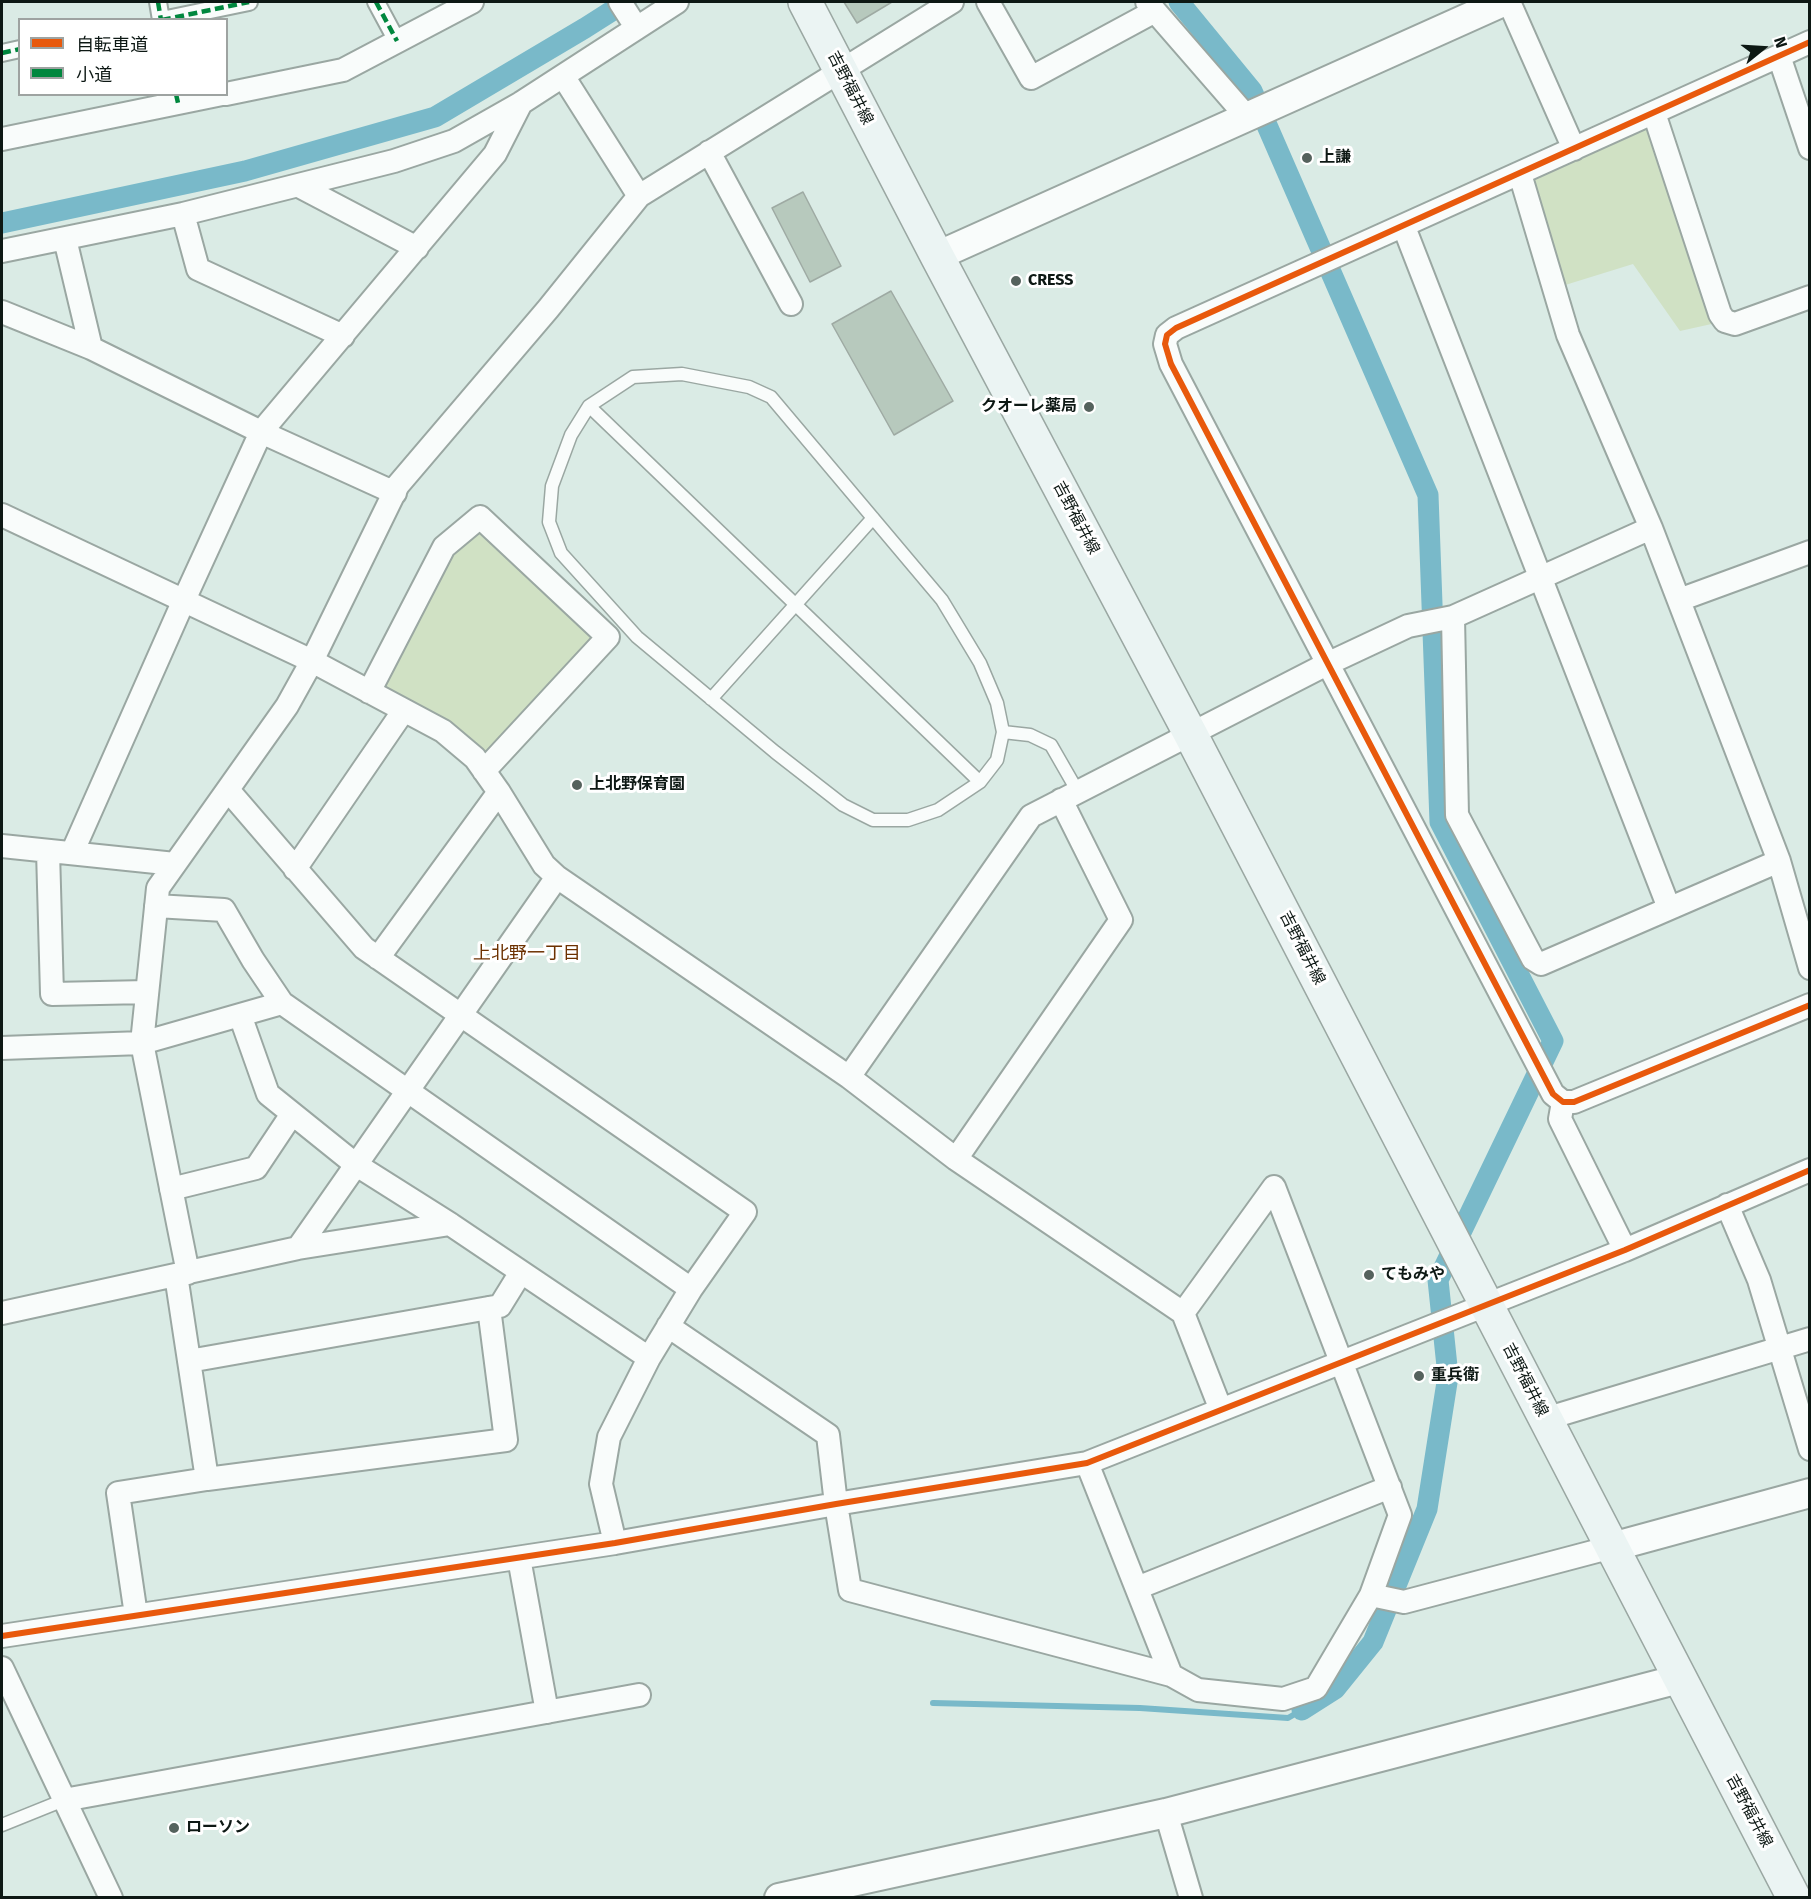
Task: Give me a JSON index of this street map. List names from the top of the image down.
{
  "streets": {
    "main road": ["吉野福井線"]
  },
  "districts": ["上北野一丁目"],
  "places": [
    "上謙",
    "CRESS",
    "クオーレ薬局",
    "上北野保育園",
    "てもみや",
    "重兵衛",
    "ローソン"
  ],
  "legend": ["自転車道", "小道"],
  "north": "right"
}
